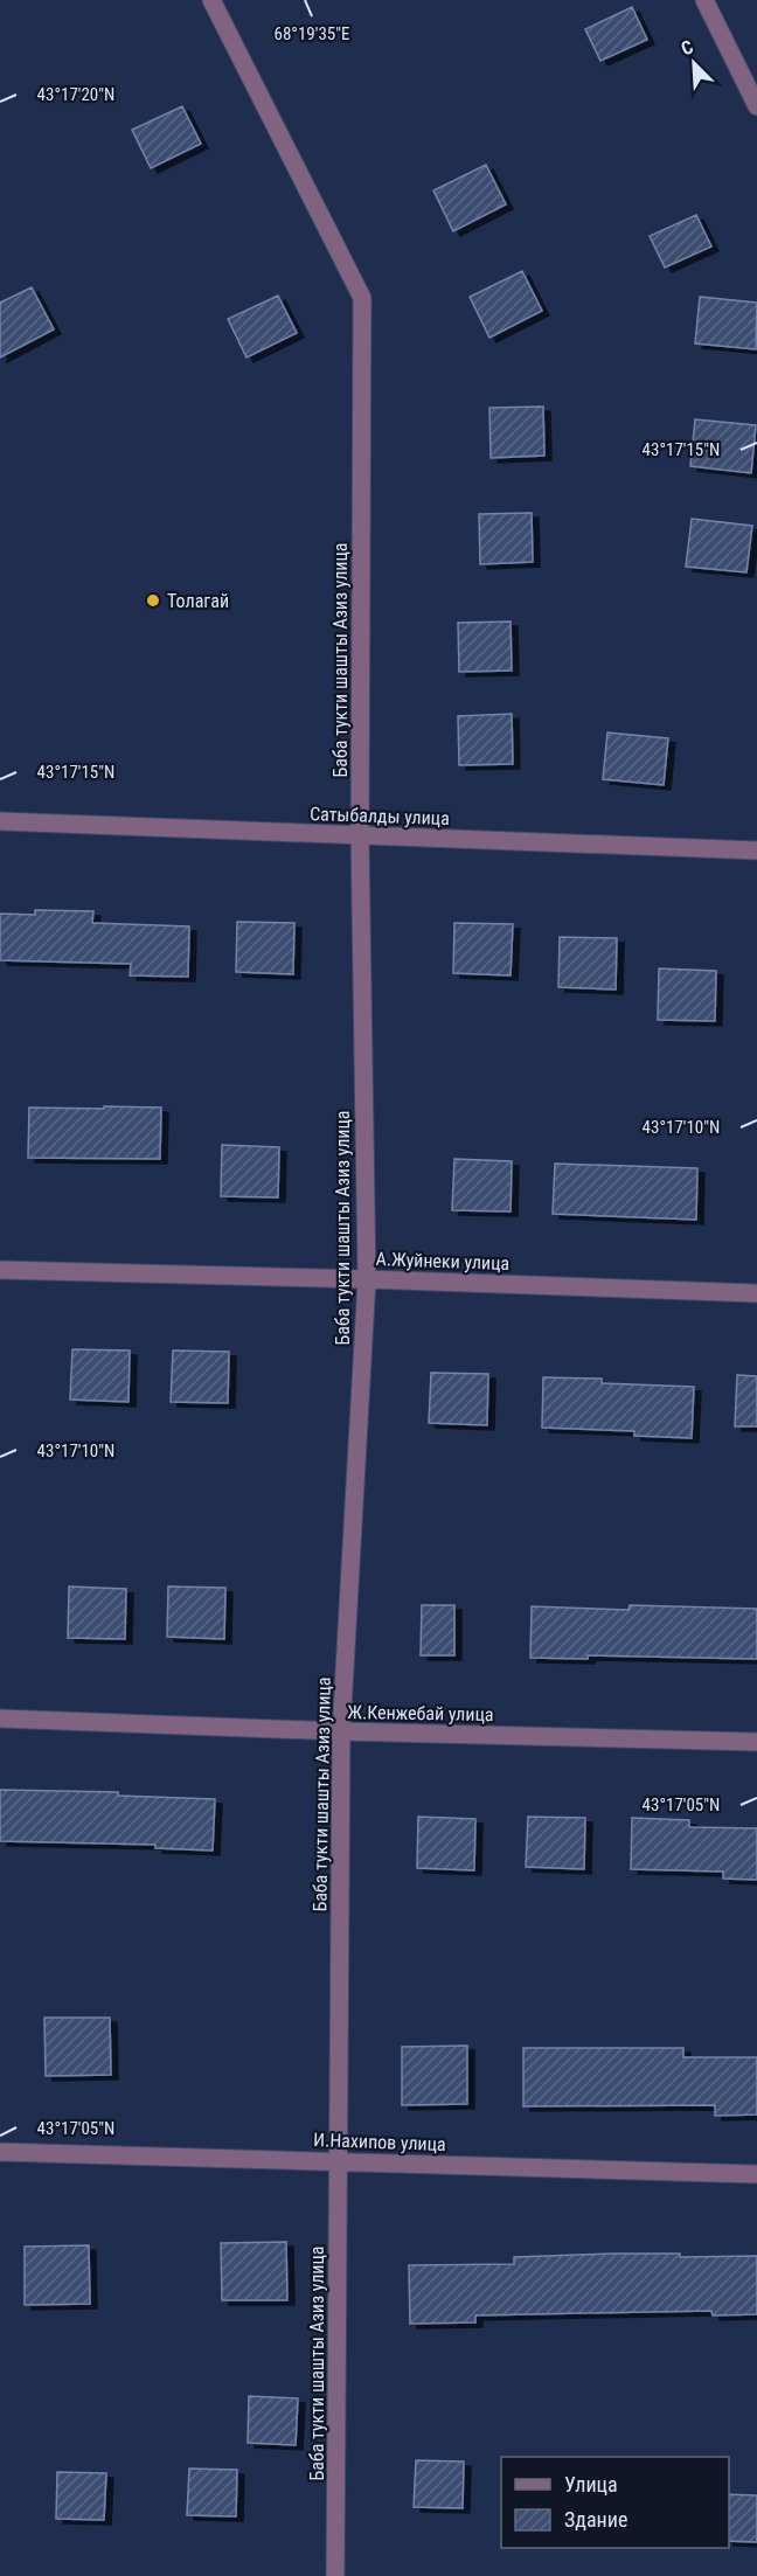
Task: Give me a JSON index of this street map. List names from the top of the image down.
{
  "streets": {
    "street": [
      "Баба тукти шашты Азиз улица",
      "Сатыбалды улица",
      "А.Жуйнеки улица",
      "Ж.Кенжебай улица",
      "И.Нахипов улица"
    ]
  },
  "crossings": [
    ["Баба тукти шашты Азиз улица", "Сатыбалды улица"],
    ["Баба тукти шашты Азиз улица", "А.Жуйнеки улица"],
    ["Баба тукти шашты Азиз улица", "Ж.Кенжебай улица"],
    ["Баба тукти шашты Азиз улица", "И.Нахипов улица"]
  ],
  "places": ["Толагай"],
  "legend": ["Улица", "Здание"],
  "north": "top left",
  "coordinates": [
    "68°19'35\"E",
    "43°17'20\"N",
    "43°17'15\"N",
    "43°17'10\"N",
    "43°17'05\"N"
  ]
}
